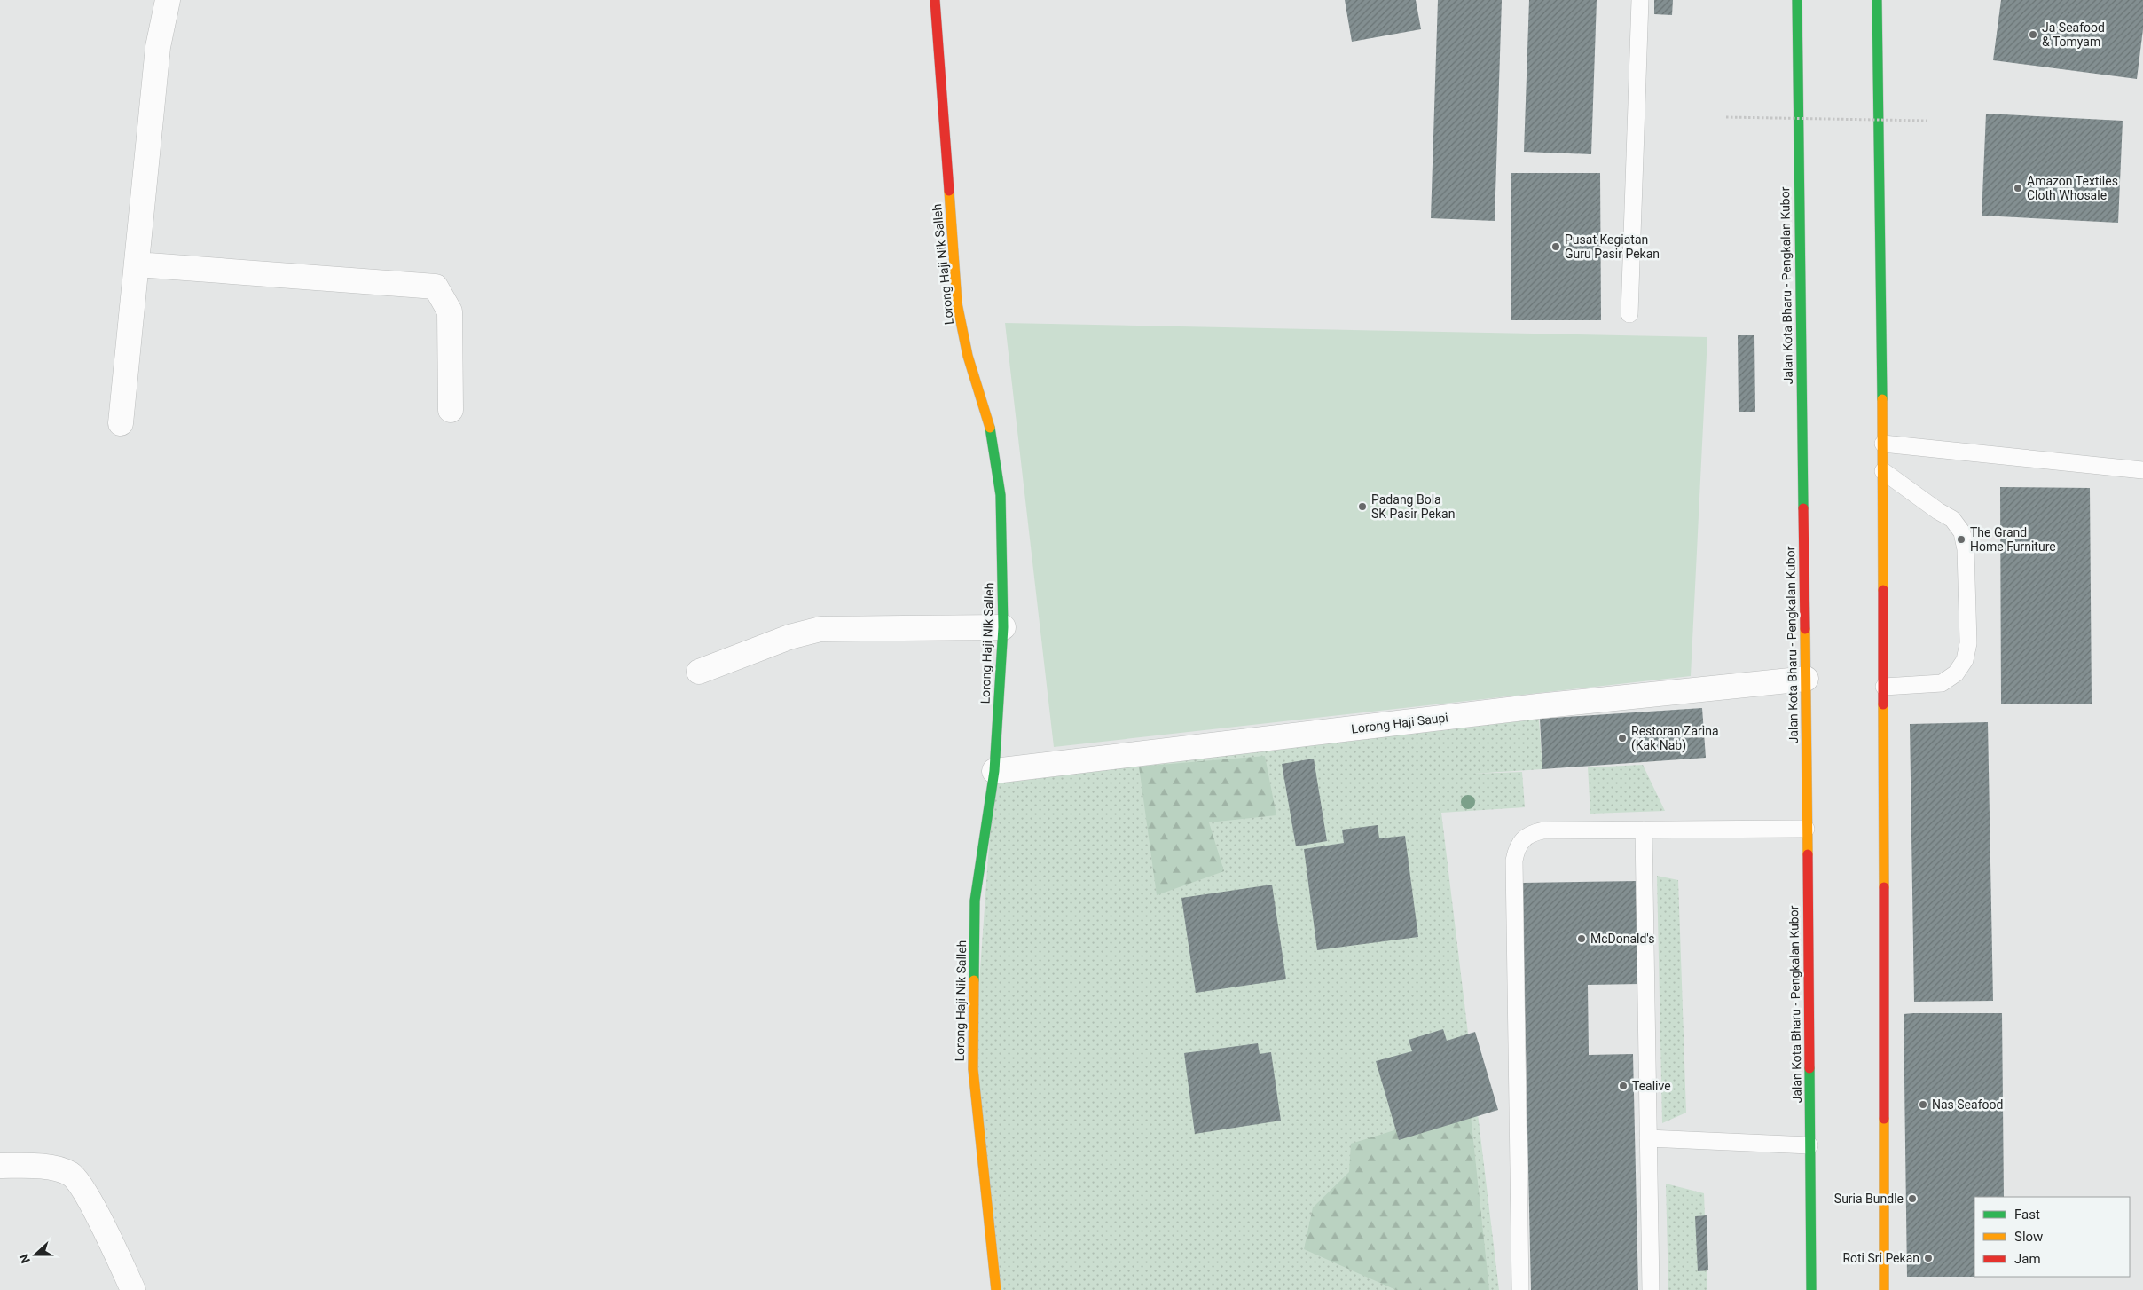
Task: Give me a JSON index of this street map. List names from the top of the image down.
{
  "streets": {
    "main road": ["Lorong Haji Nik Salleh", "Jalan Kota Bharu - Pengkalan Kubor"],
    "street": ["Lorong Haji Saupi"]
  },
  "crossings": [
    ["Lorong Haji Nik Salleh", "Lorong Haji Saupi"],
    ["Jalan Kota Bharu - Pengkalan Kubor", "Lorong Haji Saupi"]
  ],
  "places": [
    "Ja Seafood & Tomyam",
    "Amazon Textiles Cloth Whosale",
    "Pusat Kegiatan Guru Pasir Pekan",
    "Padang Bola SK Pasir Pekan",
    "The Grand Home Furniture",
    "Restoran Zarina (Kak Nab)",
    "McDonald's",
    "Tealive",
    "Nas Seafood",
    "Suria Bundle",
    "Roti Sri Pekan"
  ],
  "legend": ["Fast", "Slow", "Jam"],
  "north": "left"
}
